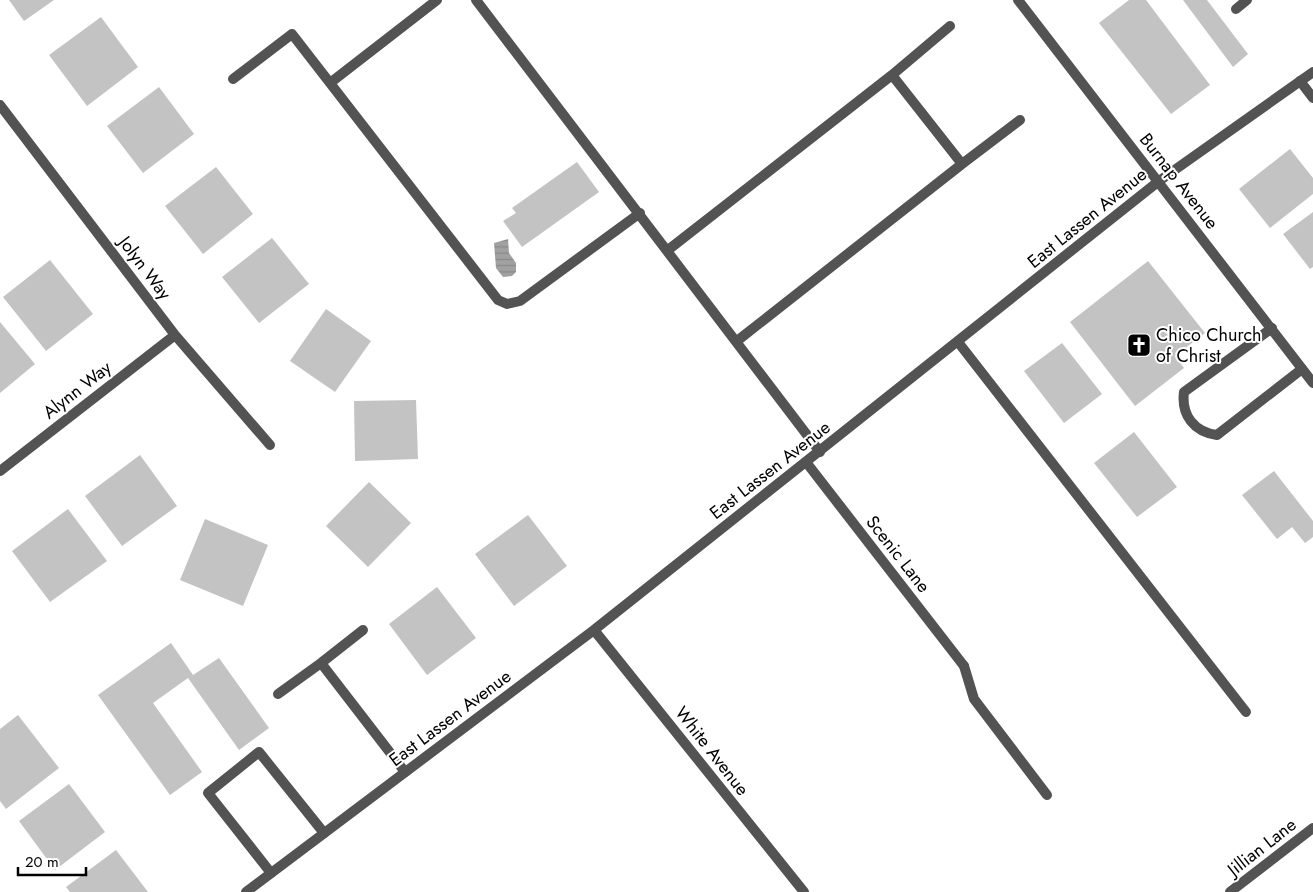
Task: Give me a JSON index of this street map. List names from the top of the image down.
{
  "streets": {
    "street": [
      "Burnap Avenue",
      "East Lassen Avenue",
      "Jolyn Way",
      "Alynn Way",
      "Scenic Lane",
      "White Avenue",
      "Jillian Lane"
    ]
  },
  "crossings": [
    ["Burnap Avenue", "East Lassen Avenue"],
    ["East Lassen Avenue", "Scenic Lane"],
    ["East Lassen Avenue", "White Avenue"],
    ["Jolyn Way", "Alynn Way"]
  ],
  "places": {
    "church": ["Chico Church of Christ"]
  },
  "scale_bar": "20 m"
}
